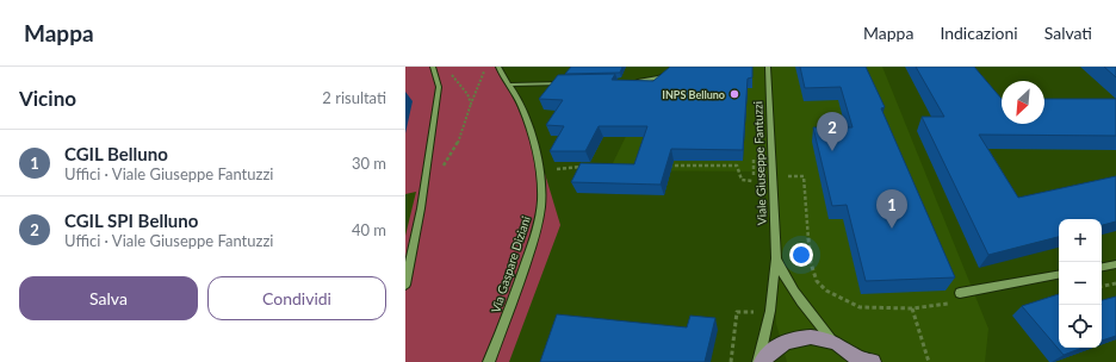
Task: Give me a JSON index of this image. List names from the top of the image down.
{
  "streets": {
    "street": ["Viale Giuseppe Fantuzzi", "Via Gaspare Diziani"]
  },
  "places": ["INPS Belluno"],
  "north": "bottom left",
  "page": {
    "header": "Mappa",
    "nav": ["Mappa", "Indicazioni", "Salvati"],
    "heading": ["Vicino", "2 risultati"],
    "pins": ["2", "1"],
    "list": [
      {
        "mark": "1",
        "name": "CGIL Belluno",
        "note": "Uffici · Viale Giuseppe Fantuzzi",
        "value": "30 m"
      },
      {
        "mark": "2",
        "name": "CGIL SPI Belluno",
        "note": "Uffici · Viale Giuseppe Fantuzzi",
        "value": "40 m"
      }
    ],
    "map_buttons": ["+", "−"],
    "buttons": ["Salva", "Condividi"]
  }
}
